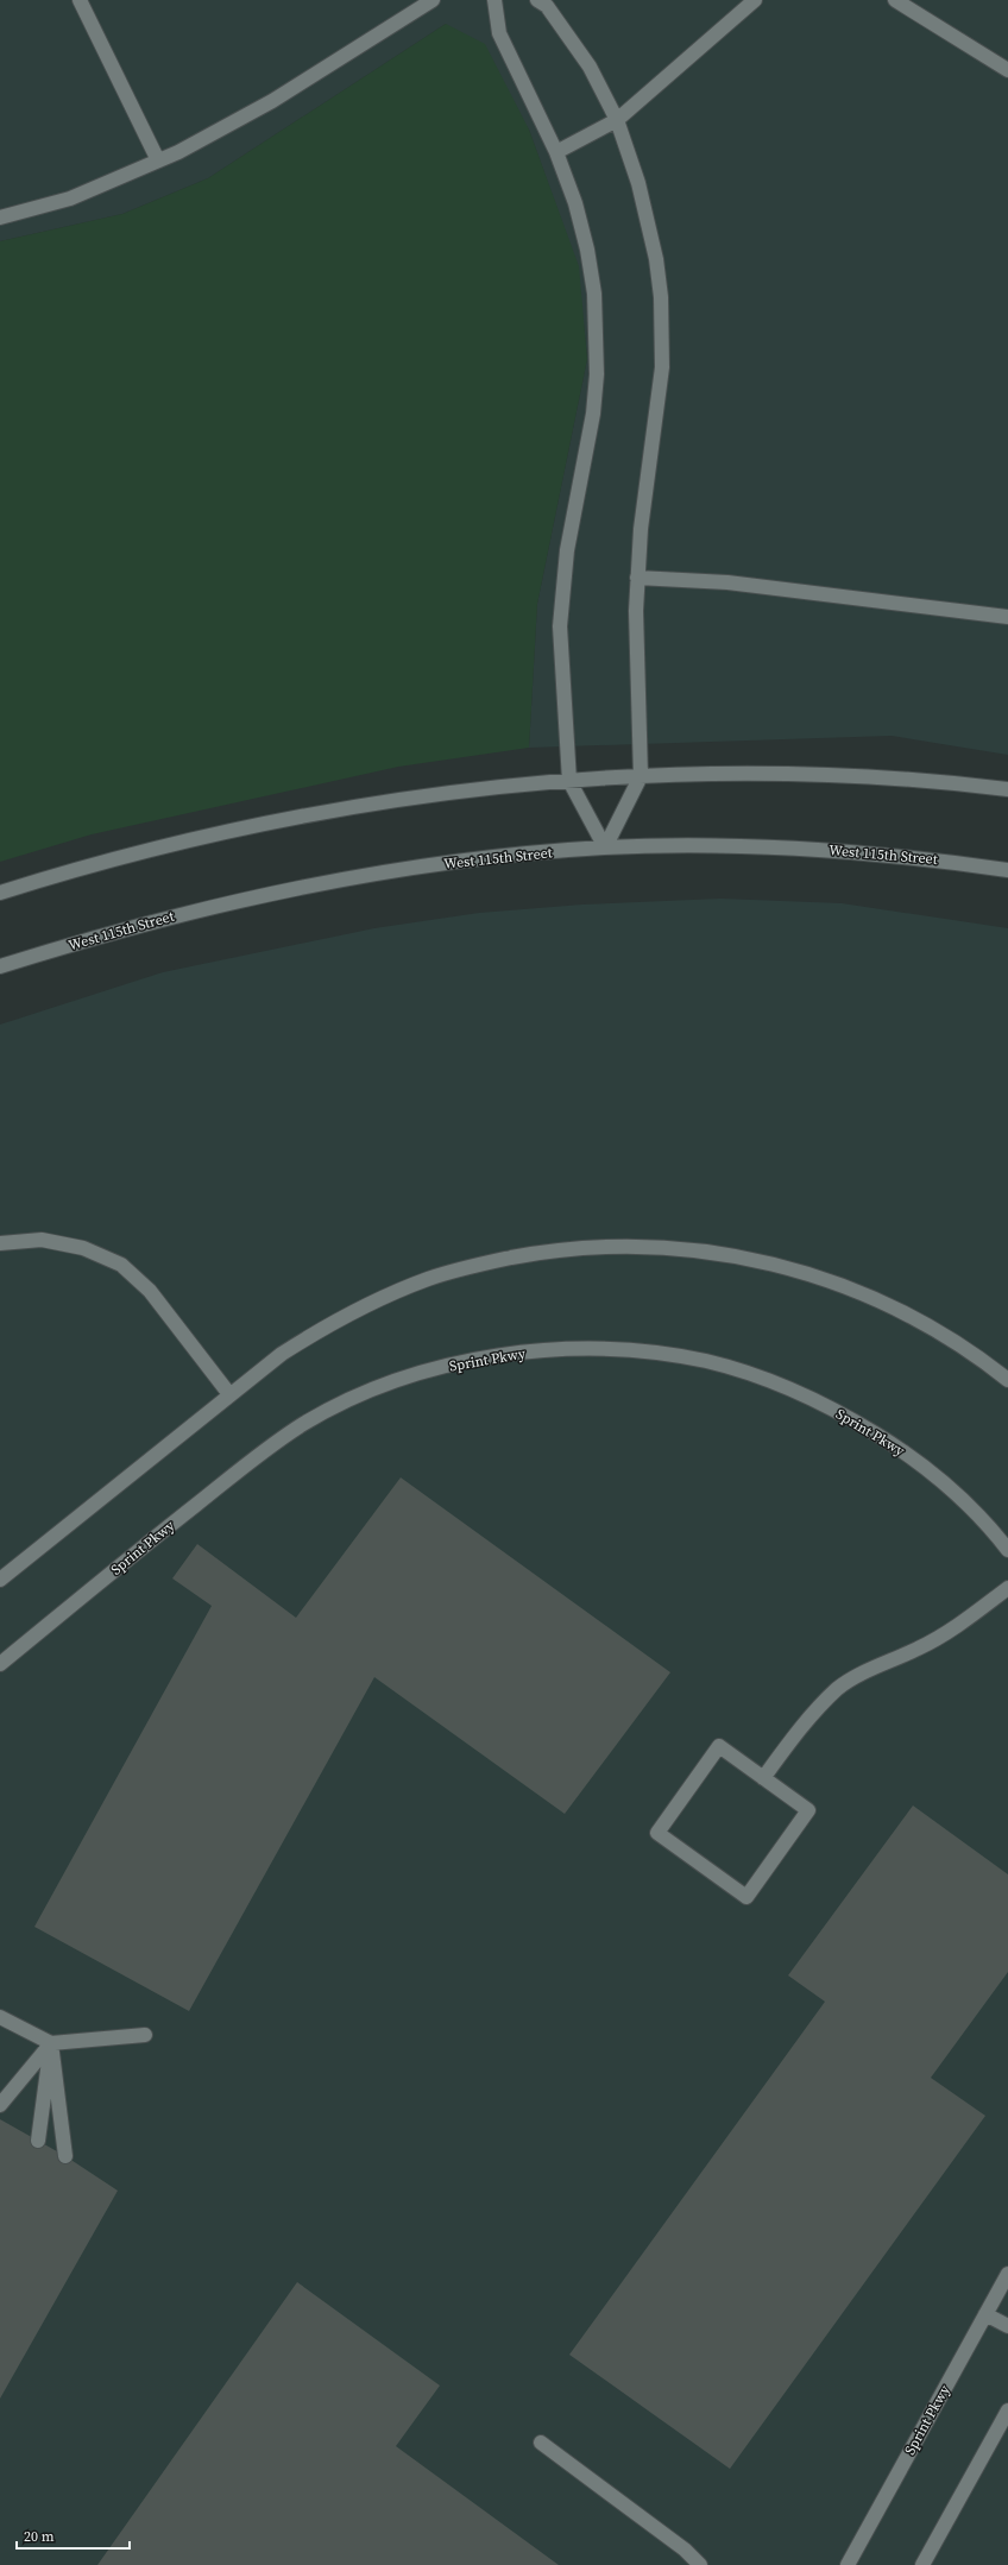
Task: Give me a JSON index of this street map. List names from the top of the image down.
{
  "streets": {
    "street": ["West 115th Street", "Sprint Pkwy"]
  },
  "scale_bar": "20 m"
}
